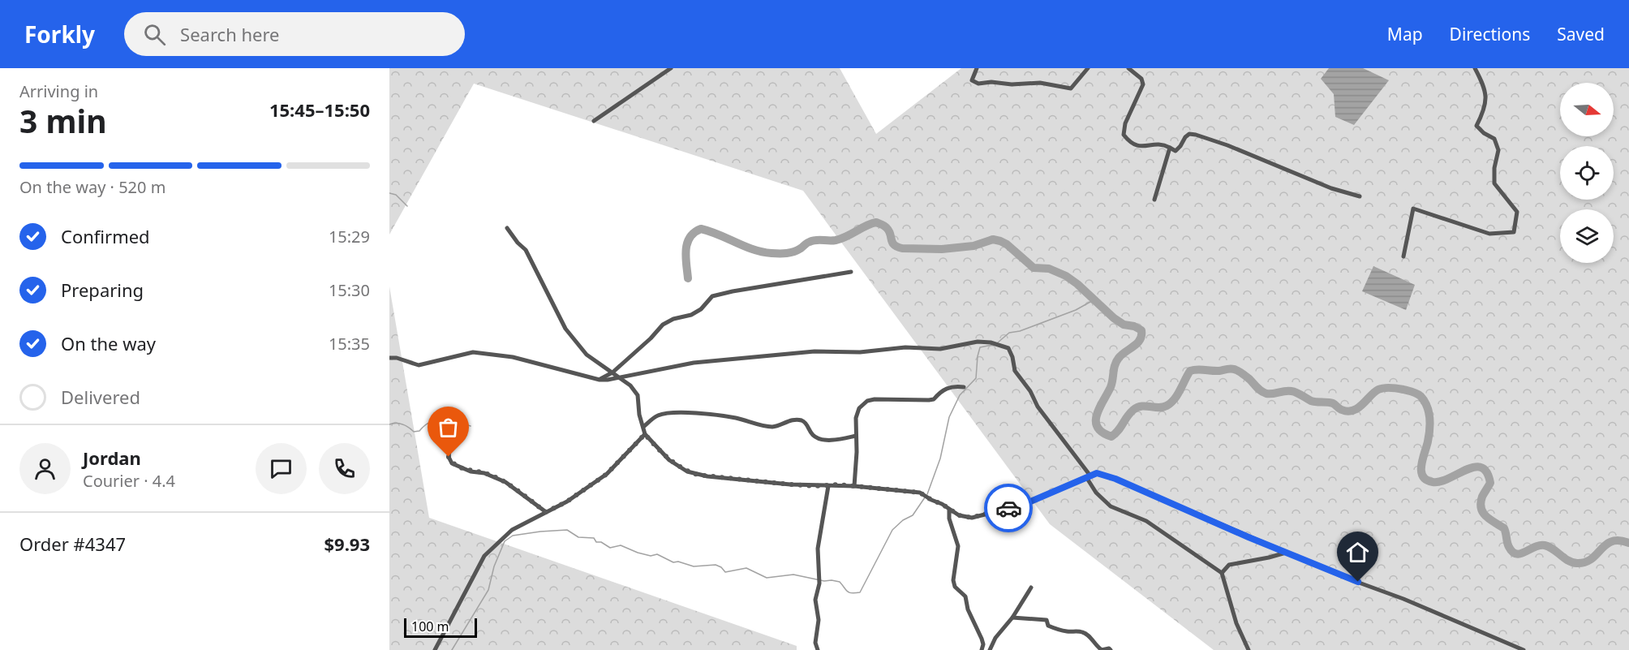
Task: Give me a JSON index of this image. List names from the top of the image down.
{
  "scale_bar": "100 m",
  "north": "right",
  "page": {
    "header": "Forkly",
    "search": "Search here",
    "nav": ["Map", "Directions", "Saved"],
    "heading": ["3 min", "Arriving in", "15:45–15:50"],
    "panel": [
      "Jordan",
      "Courier · 4.4",
      "Order #4347",
      "$9.93"
    ],
    "bar": "On the way · 520 m",
    "list": [
      ["Confirmed", "15:29"],
      ["Preparing", "15:30"],
      ["On the way", "15:35"],
      "Delivered"
    ],
    "scale": "100 m"
  }
}
